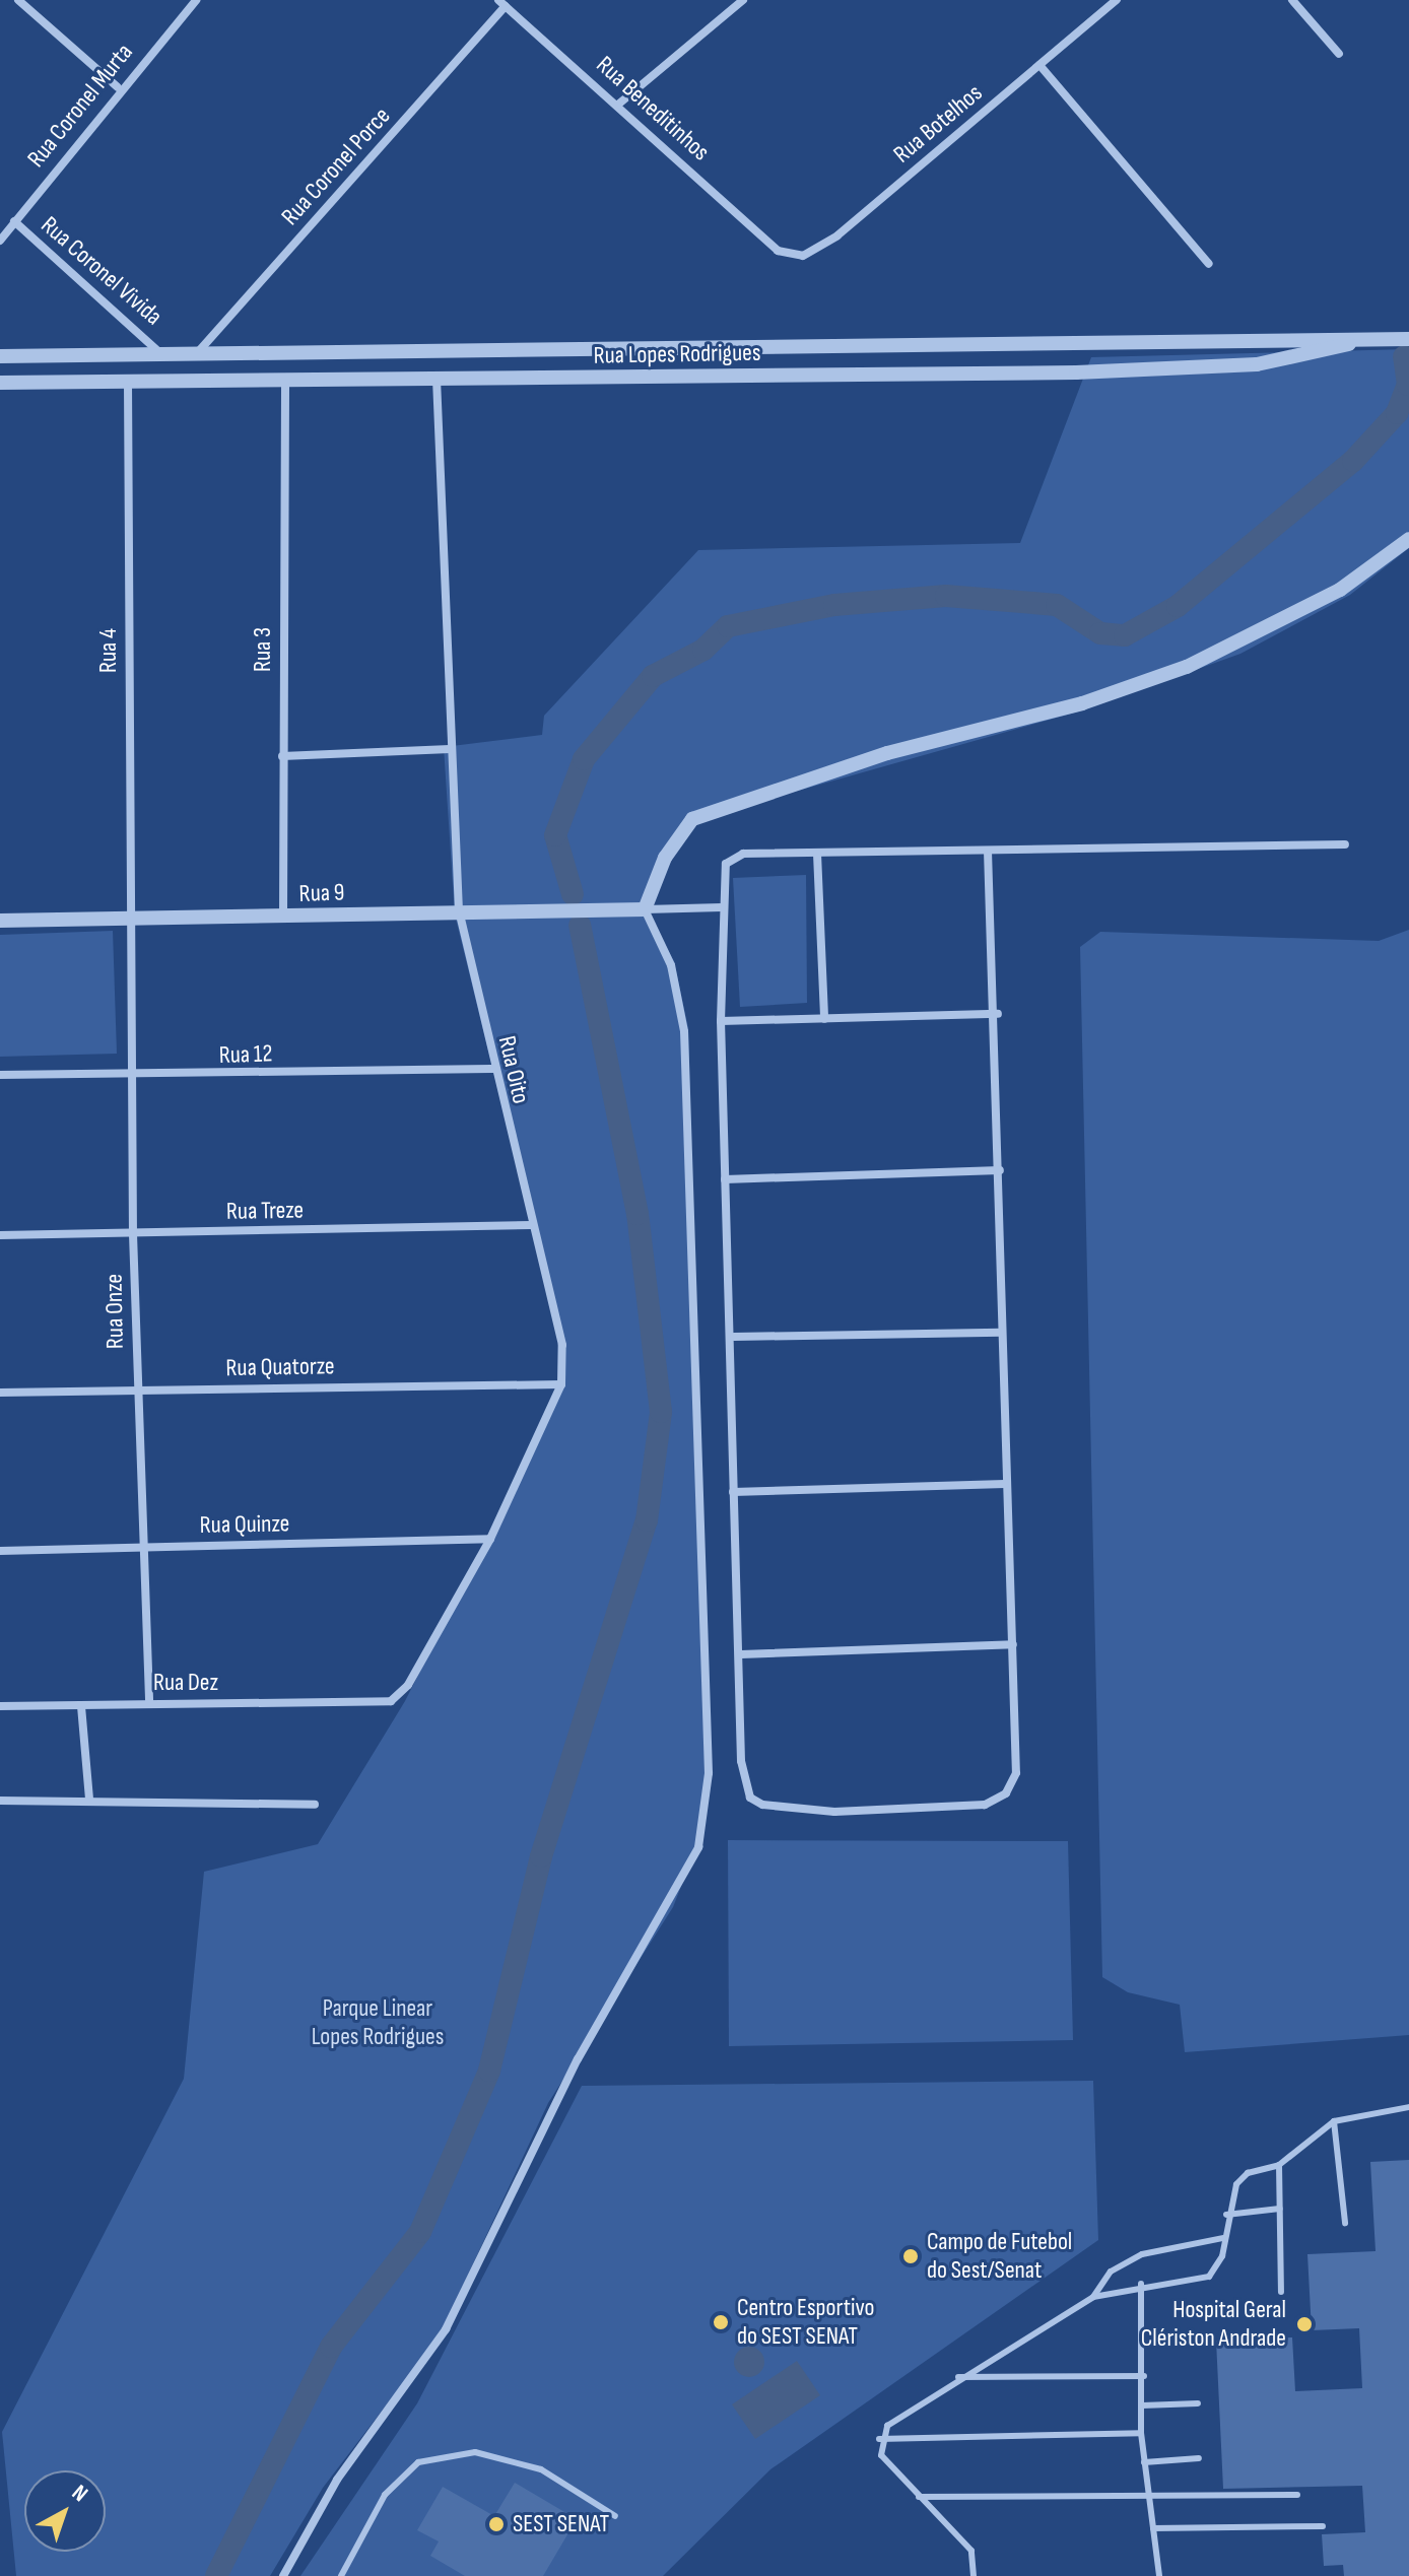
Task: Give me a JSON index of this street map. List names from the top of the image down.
{
  "streets": {
    "street": [
      "Rua Coronel Murta",
      "Rua Beneditinhos",
      "Rua Botelhos",
      "Rua Coronel Porce",
      "Rua Coronel Vivida",
      "Rua Lopes Rodrigues",
      "Rua 3",
      "Rua 4",
      "Rua 9",
      "Rua 12",
      "Rua Oito",
      "Rua Treze",
      "Rua Onze",
      "Rua Quatorze",
      "Rua Quinze",
      "Rua Dez"
    ]
  },
  "crossings": [
    ["Rua Coronel Murta", "Rua Coronel Vivida"],
    ["Rua Beneditinhos", "Rua Botelhos"],
    ["Rua Beneditinhos", "Rua Coronel Porce"],
    ["Rua Coronel Porce", "Rua Lopes Rodrigues"],
    ["Rua Coronel Vivida", "Rua Lopes Rodrigues"],
    ["Rua Lopes Rodrigues", "Rua 3"],
    ["Rua Lopes Rodrigues", "Rua 4"],
    ["Rua Lopes Rodrigues", "Rua Oito"],
    ["Rua 3", "Rua 9"],
    ["Rua 4", "Rua 9"],
    ["Rua 4", "Rua Onze"],
    ["Rua 9", "Rua Oito"],
    ["Rua 9", "Rua Onze"],
    ["Rua 12", "Rua Oito"],
    ["Rua 12", "Rua Onze"],
    ["Rua Oito", "Rua Treze"],
    ["Rua Oito", "Rua Quatorze"],
    ["Rua Oito", "Rua Quinze"],
    ["Rua Oito", "Rua Dez"],
    ["Rua Treze", "Rua Onze"],
    ["Rua Onze", "Rua Quatorze"],
    ["Rua Onze", "Rua Quinze"],
    ["Rua Onze", "Rua Dez"]
  ],
  "parks": ["Parque Linear Lopes Rodrigues"],
  "places": [
    "Campo de Futebol do Sest/Senat",
    "Centro Esportivo do SEST SENAT",
    "Hospital Geral Clériston Andrade",
    "SEST SENAT"
  ],
  "north": "top right"
}
